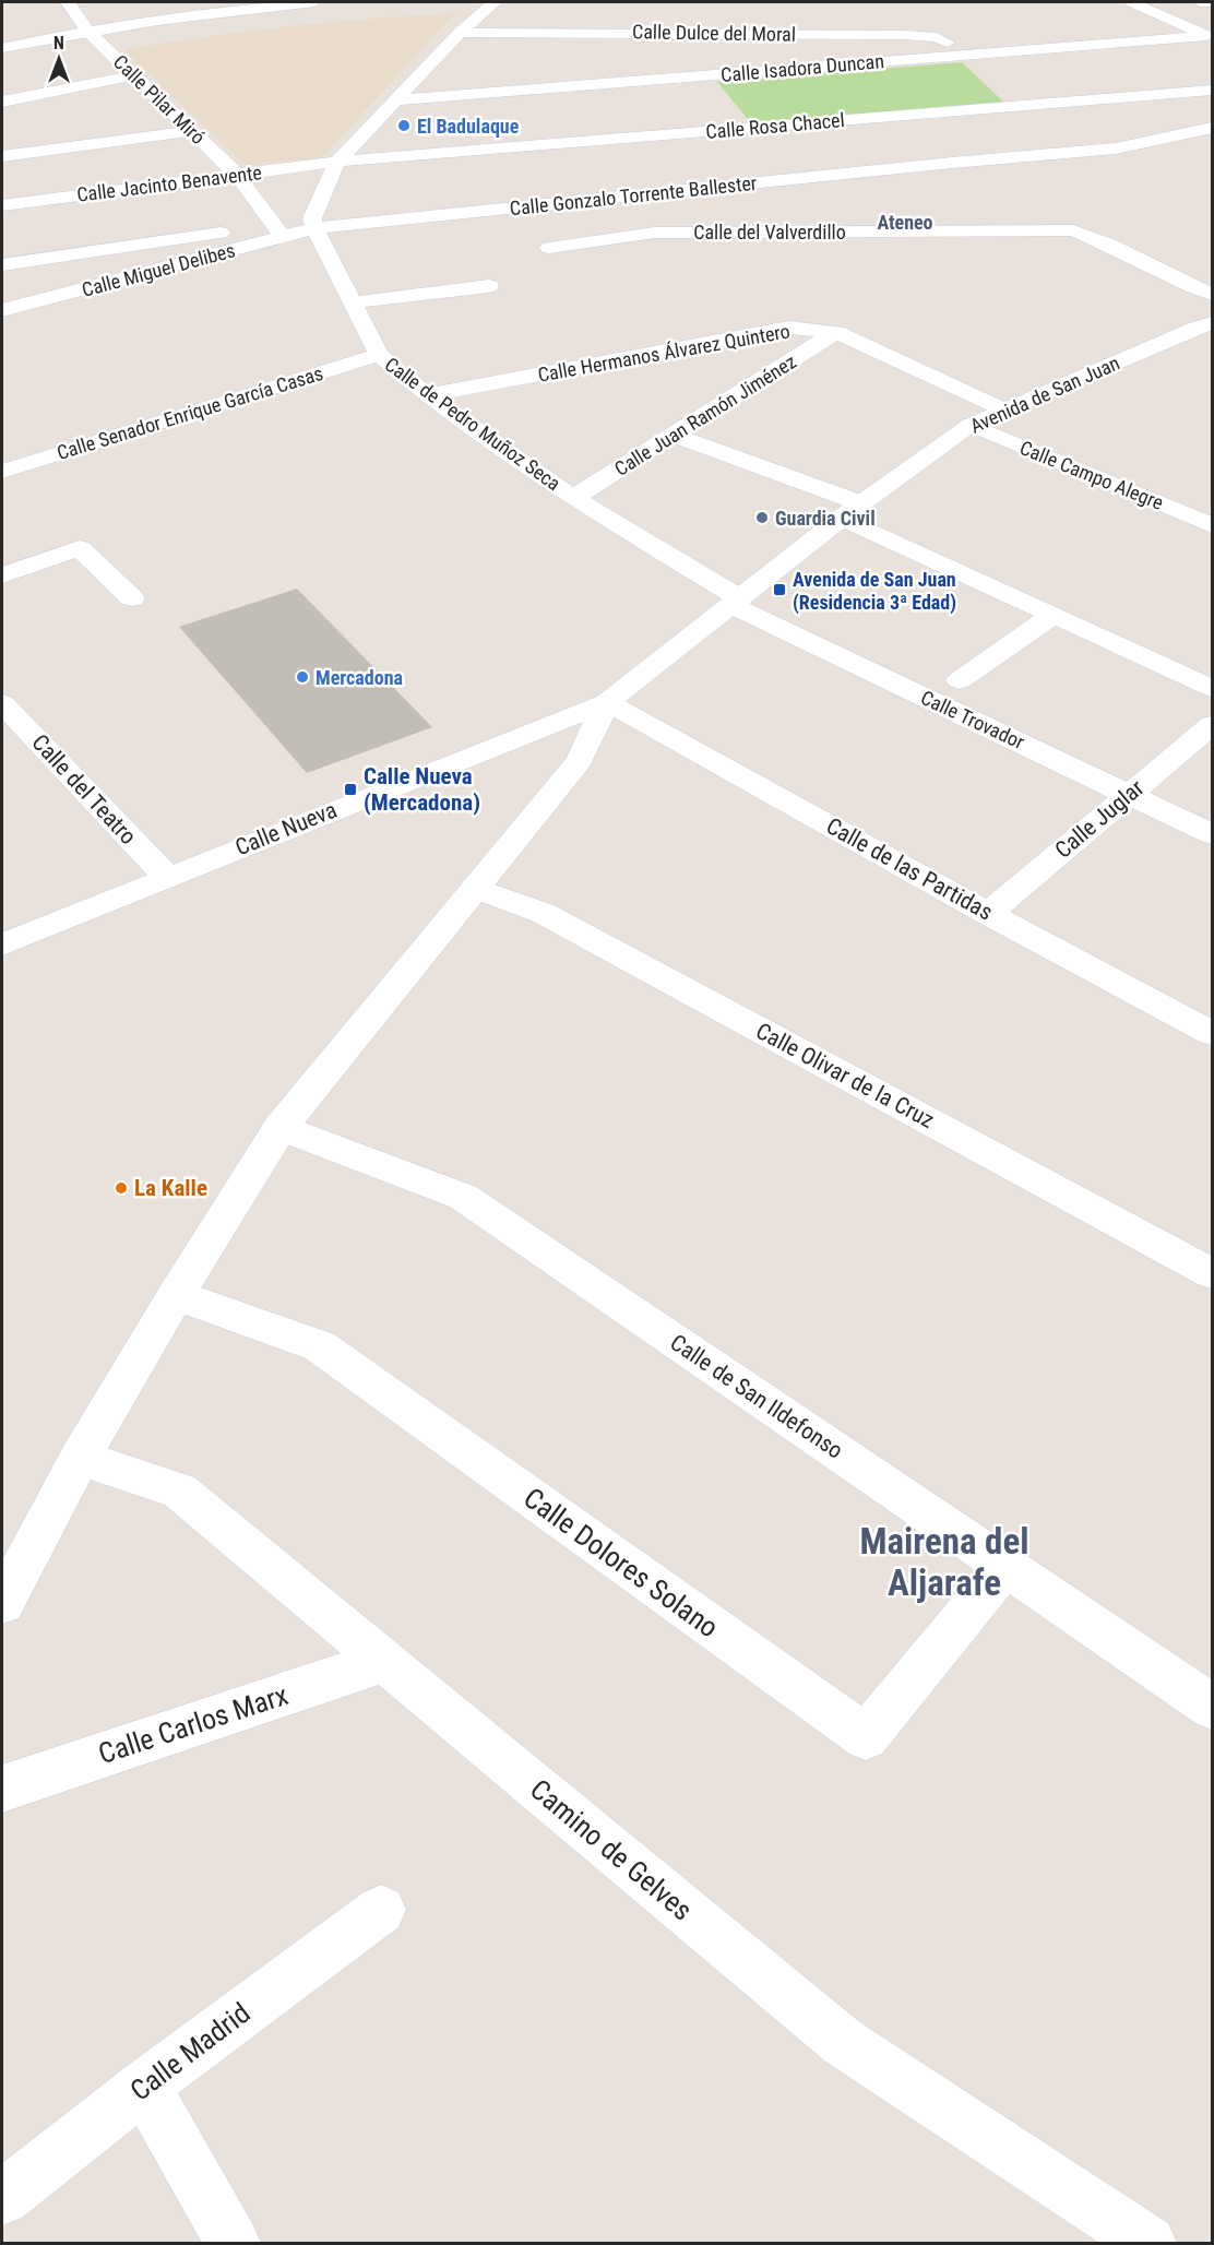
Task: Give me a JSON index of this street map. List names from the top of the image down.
{
  "streets": {
    "street": [
      "Calle Dulce del Moral",
      "Calle Isadora Duncan",
      "Calle Pilar Miró",
      "Calle Rosa Chacel",
      "Calle Jacinto Benavente",
      "Calle Gonzalo Torrente Ballester",
      "Calle del Valverdillo",
      "Calle Miguel Delibes",
      "Calle Hermanos Álvarez Quintero",
      "Avenida de San Juan",
      "Calle Senador Enrique García Casas",
      "Calle Juan Ramón Jiménez",
      "Calle de Pedro Muñoz Seca",
      "Calle Campo Alegre",
      "Calle Trovador",
      "Calle del Teatro",
      "Calle Juglar",
      "Calle Nueva",
      "Calle de las Partidas",
      "Calle Olivar de la Cruz",
      "Calle de San Ildefonso",
      "Calle Dolores Solano",
      "Calle Carlos Marx",
      "Camino de Gelves",
      "Calle Madrid"
    ]
  },
  "crossings": [
    ["Calle Dulce del Moral", "Calle Isadora Duncan"],
    ["Calle Pilar Miró", "Calle Jacinto Benavente"],
    ["Calle Pilar Miró", "Calle Miguel Delibes"],
    ["Calle Rosa Chacel", "Calle Jacinto Benavente"],
    ["Calle Gonzalo Torrente Ballester", "Calle Miguel Delibes"],
    ["Calle Gonzalo Torrente Ballester", "Calle de Pedro Muñoz Seca"],
    ["Calle Miguel Delibes", "Calle de Pedro Muñoz Seca"],
    ["Calle Hermanos Álvarez Quintero", "Avenida de San Juan"],
    ["Calle Hermanos Álvarez Quintero", "Calle Juan Ramón Jiménez"],
    ["Calle Hermanos Álvarez Quintero", "Calle de Pedro Muñoz Seca"],
    ["Avenida de San Juan", "Calle de Pedro Muñoz Seca"],
    ["Avenida de San Juan", "Calle Campo Alegre"],
    ["Avenida de San Juan", "Calle Trovador"],
    ["Avenida de San Juan", "Calle Nueva"],
    ["Avenida de San Juan", "Calle de las Partidas"],
    ["Calle Senador Enrique García Casas", "Calle de Pedro Muñoz Seca"],
    ["Calle Juan Ramón Jiménez", "Calle de Pedro Muñoz Seca"],
    ["Calle de Pedro Muñoz Seca", "Calle Trovador"],
    ["Calle Trovador", "Calle Juglar"],
    ["Calle del Teatro", "Calle Nueva"],
    ["Calle Juglar", "Calle de las Partidas"],
    ["Calle Nueva", "Calle de las Partidas"],
    ["Calle de San Ildefonso", "Calle Dolores Solano"],
    ["Calle Carlos Marx", "Camino de Gelves"]
  ],
  "districts": ["Ateneo", "Mairena del Aljarafe"],
  "places": {
    "other": [
      "El Badulaque",
      "Guardia Civil",
      "Mercadona",
      "La Kalle"
    ],
    "transit": ["Avenida de San Juan (Residencia 3ª Edad)", "Calle Nueva (Mercadona)"]
  },
  "north": "top"
}
